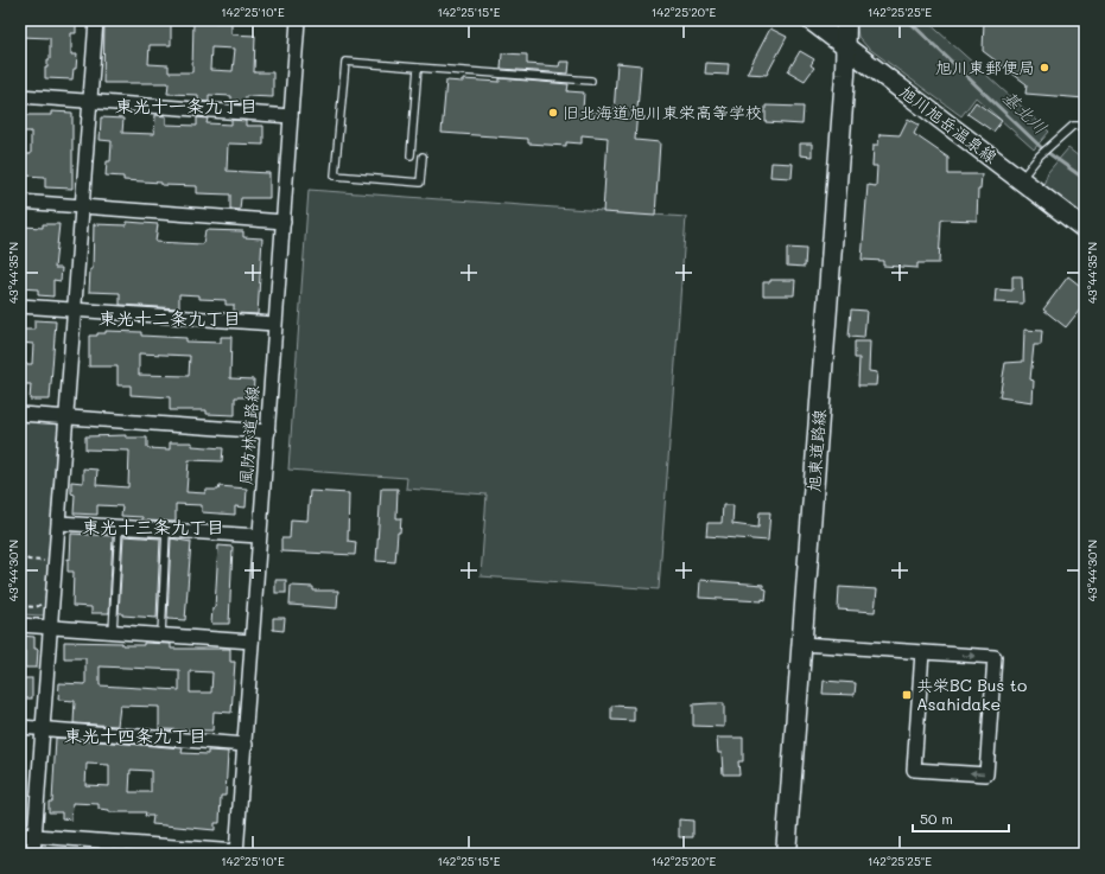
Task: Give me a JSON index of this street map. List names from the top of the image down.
{
  "streets": {
    "street": ["旭川旭岳温泉線", "風防林道路線", "旭東道路線"]
  },
  "crossings": [
    ["旭川旭岳温泉線", "旭東道路線"]
  ],
  "districts": [
    "東光十一条九丁目",
    "東光十二条九丁目",
    "東光十三条九丁目",
    "東光十四条九丁目"
  ],
  "water": ["基北川"],
  "places": {
    "other": ["旭川東郵便局", "旧北海道旭川東栄高等学校"],
    "transit": ["共栄BC Bus to Asahidake"]
  },
  "scale_bar": "50 m",
  "coordinates": [
    "142°25'10\"E",
    "142°25'15\"E",
    "142°25'20\"E",
    "142°25'25\"E",
    "43°44'35\"N",
    "43°44'30\"N"
  ]
}
